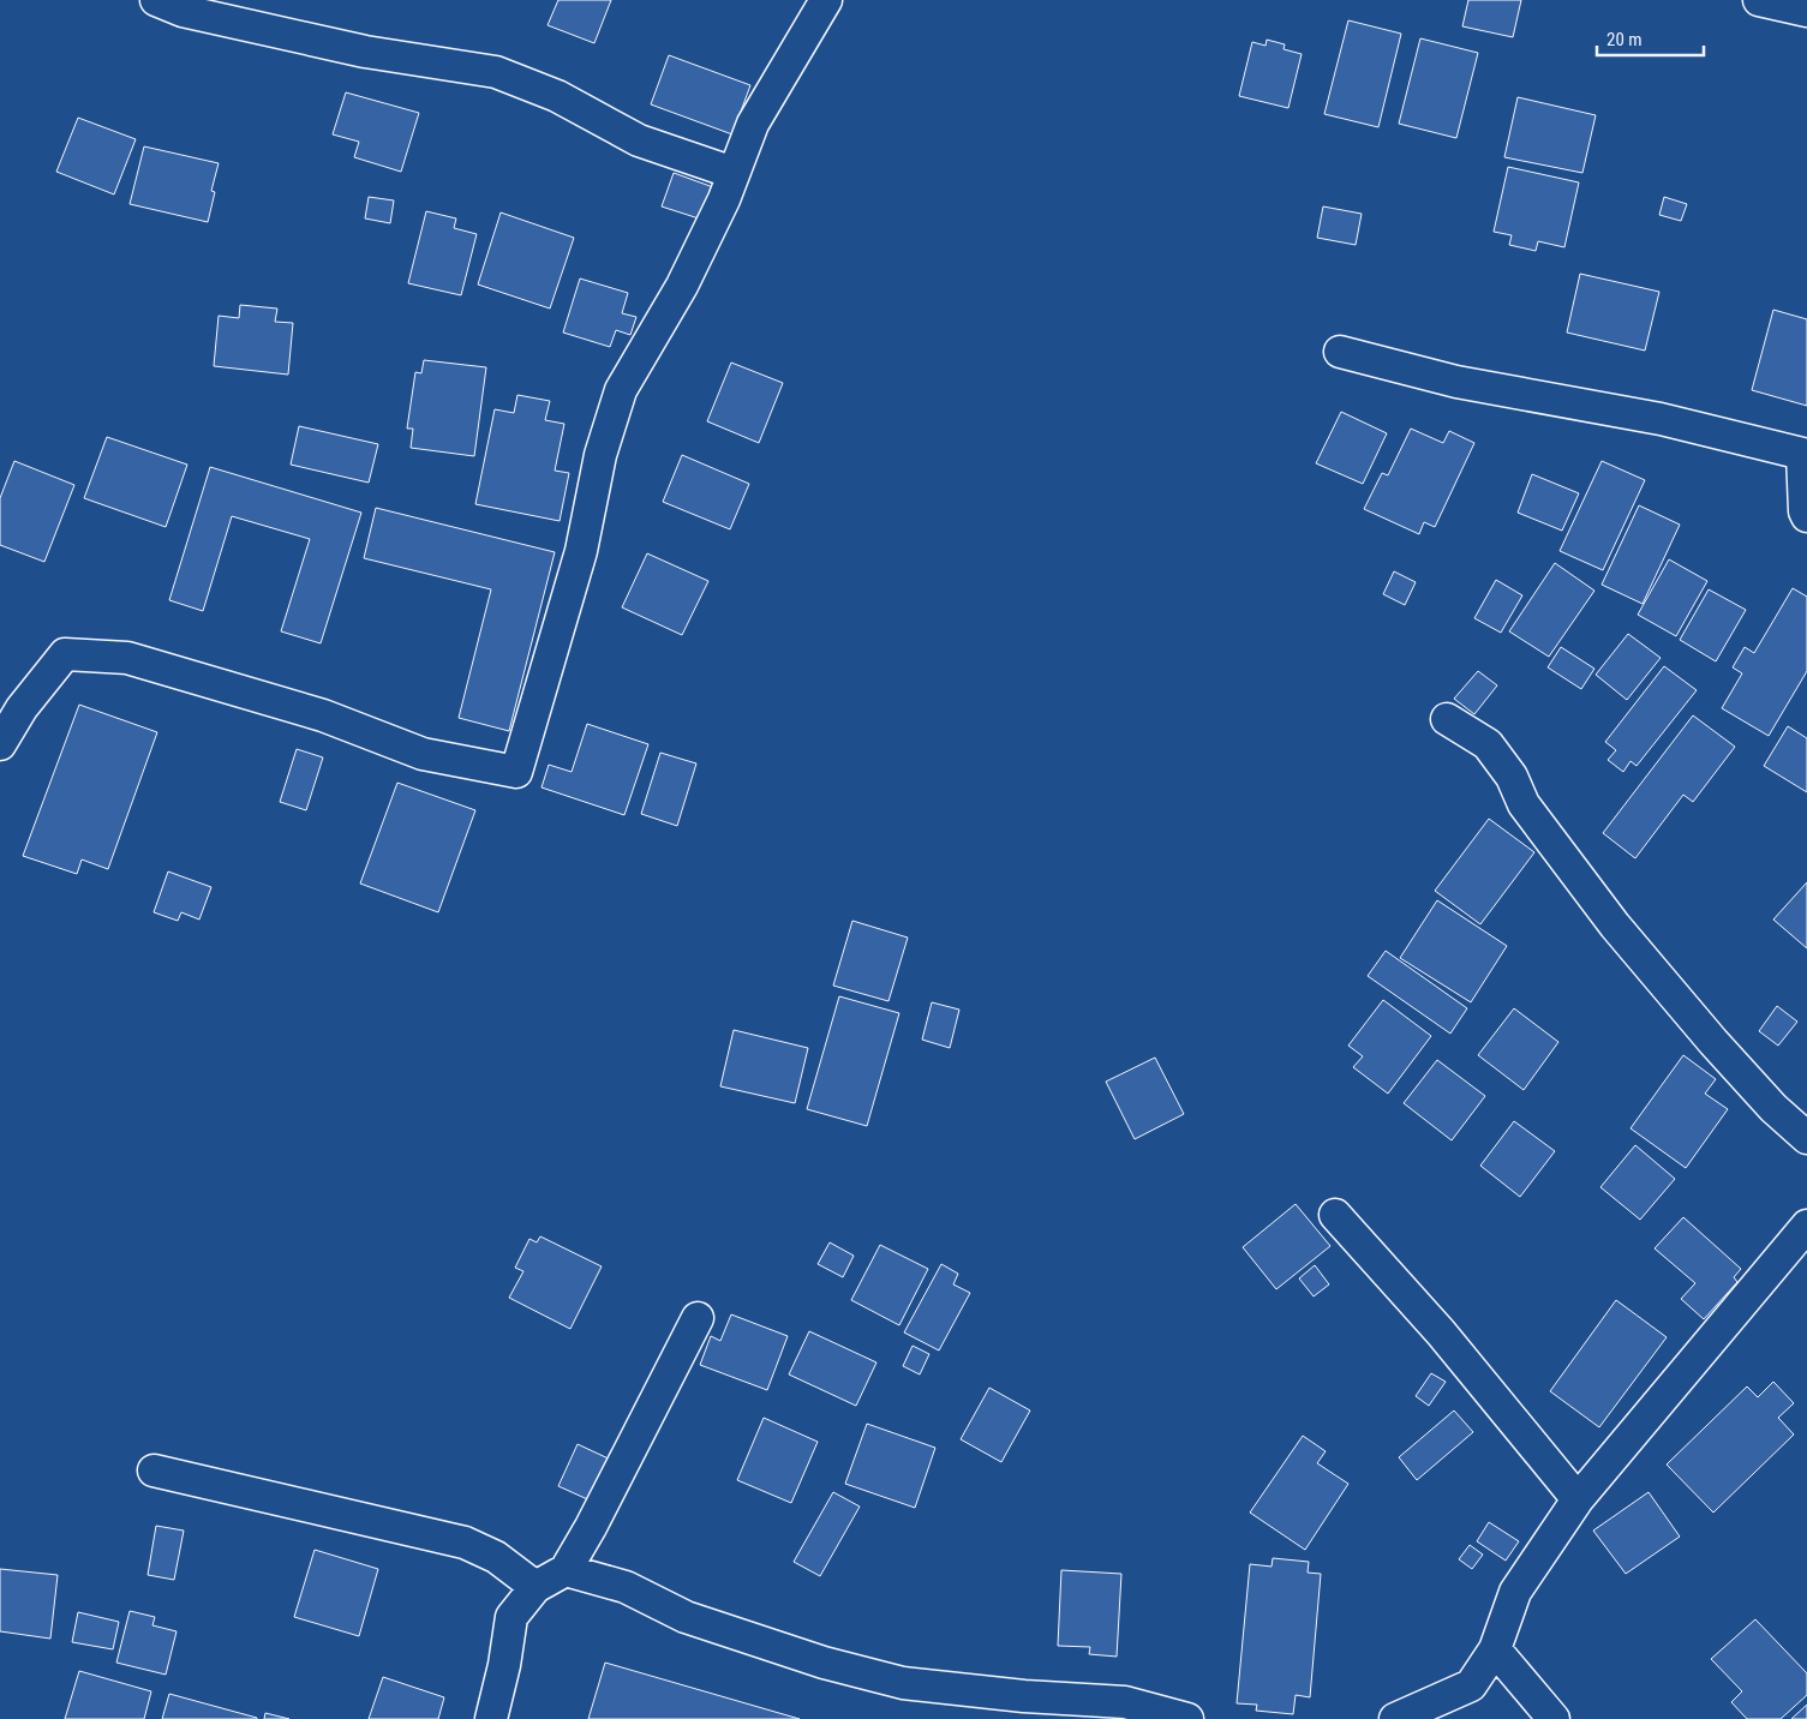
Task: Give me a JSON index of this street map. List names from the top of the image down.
{
  "scale_bar": "20 m"
}
